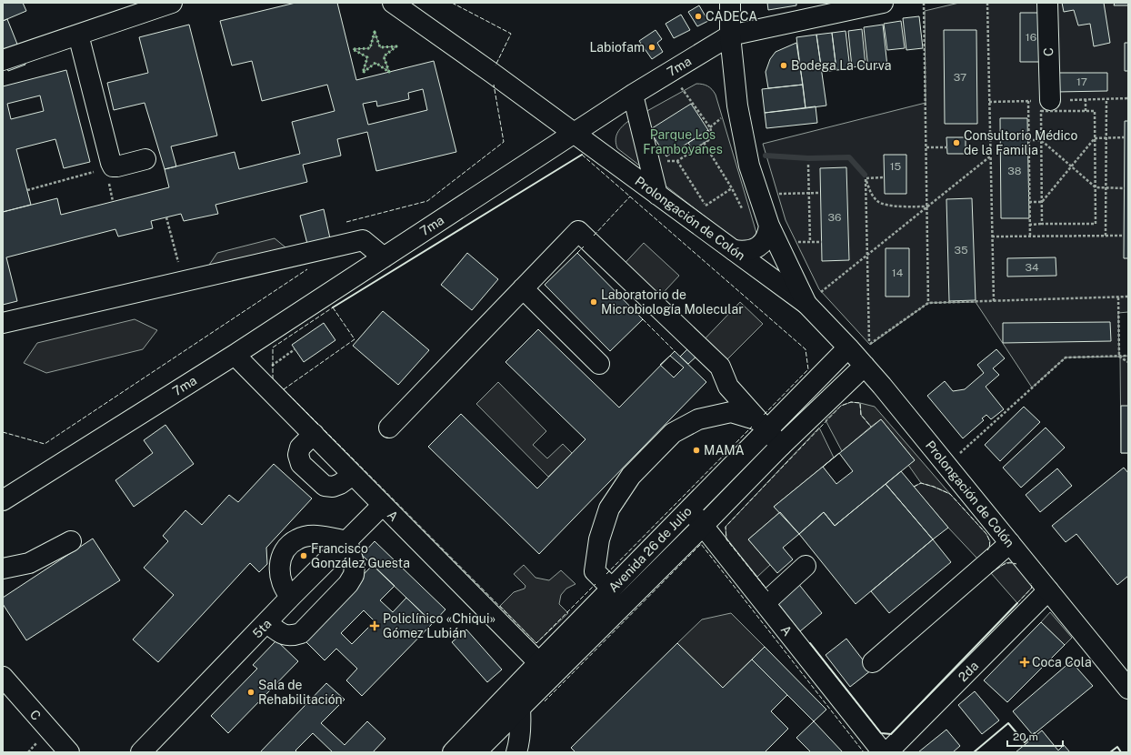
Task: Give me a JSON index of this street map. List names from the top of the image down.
{
  "streets": {
    "street": [
      "C",
      "7ma",
      "Prolongación de Colón",
      "A",
      "Avenida 26 de Julio",
      "5ta",
      "2da"
    ]
  },
  "crossings": [
    ["7ma", "Prolongación de Colón"],
    ["7ma", "A"],
    ["Prolongación de Colón", "Avenida 26 de Julio"],
    ["Prolongación de Colón", "2da"],
    ["A", "Avenida 26 de Julio"],
    ["A", "5ta"]
  ],
  "parks": ["Parque Los Framboyanes"],
  "places": {
    "other": [
      "CADECA",
      "Labiofam",
      "Bodega La Curva",
      "Consultorio Médico de la Familia",
      "Laboratorio de Microbiología Molecular",
      "MAMA",
      "Francisco González Guesta",
      "Sala de Rehabilitación"
    ],
    "health": ["Policlínico «Chiqui» Gómez Lubián", "Coca Cola"]
  },
  "house_numbers": [
    "16",
    "37",
    "17",
    "15",
    "38",
    "36",
    "35",
    "34",
    "14"
  ],
  "scale_bar": "20 m"
}
